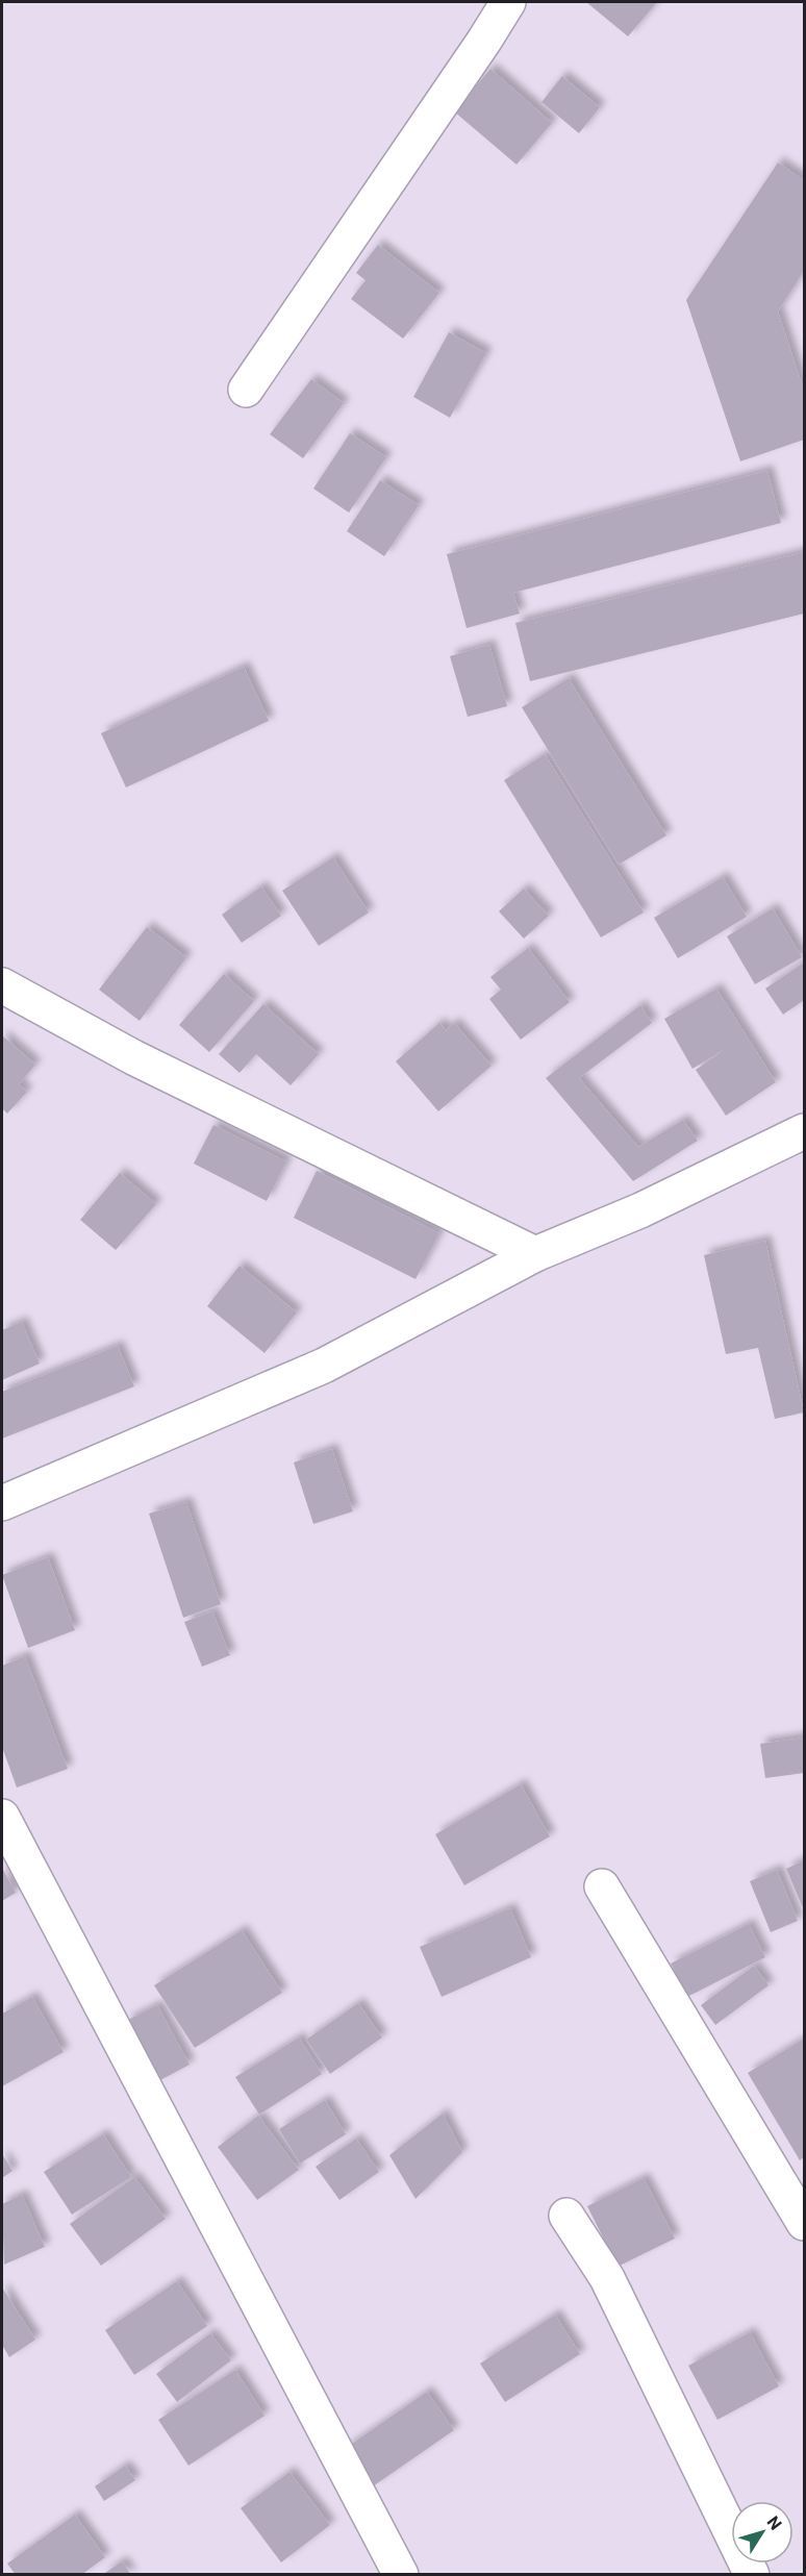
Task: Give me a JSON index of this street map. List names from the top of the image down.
{
  "north": "top right"
}
